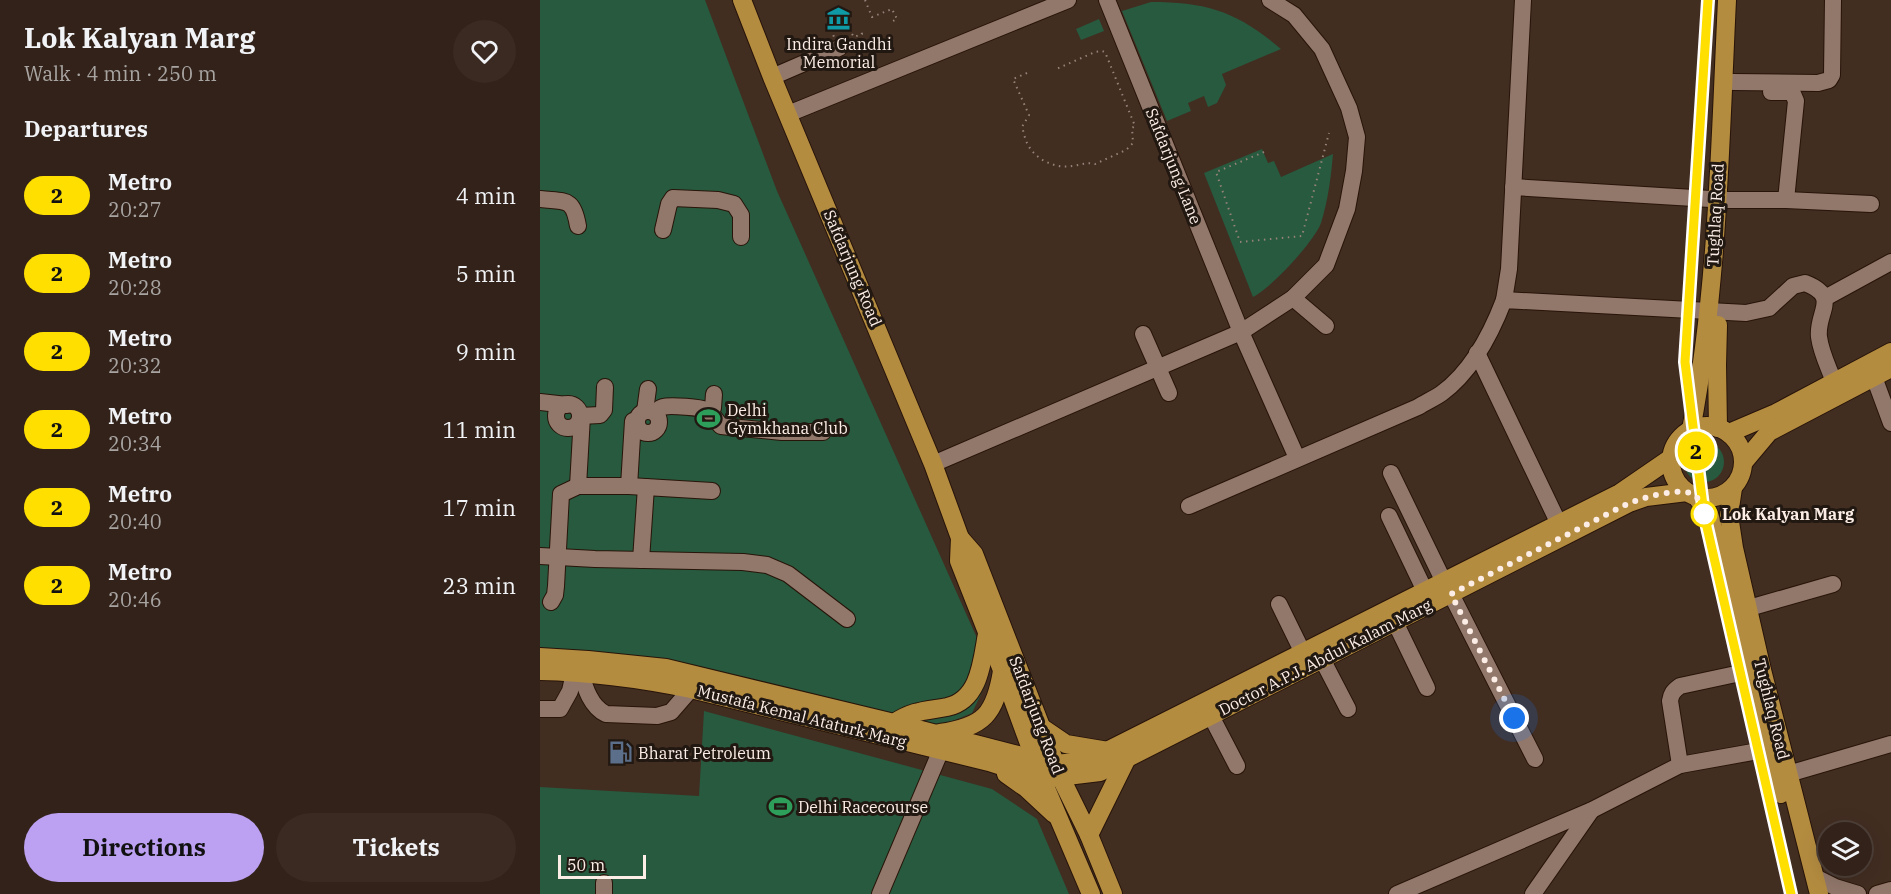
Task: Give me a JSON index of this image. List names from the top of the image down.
{
  "streets": {
    "main road": [
      "Tughlaq Road",
      "Safdarjung Road",
      "Doctor A.P.J. Abdul Kalam Marg",
      "Mustafa Kemal Ataturk Marg"
    ],
    "street": ["Safdarjung Lane"]
  },
  "crossings": [
    ["Tughlaq Road", "Doctor A.P.J. Abdul Kalam Marg"],
    ["Safdarjung Road", "Doctor A.P.J. Abdul Kalam Marg"],
    ["Safdarjung Road", "Mustafa Kemal Ataturk Marg"],
    ["Doctor A.P.J. Abdul Kalam Marg", "Mustafa Kemal Ataturk Marg"]
  ],
  "places": {
    "museum": ["Indira Gandhi Memorial"],
    "sports": ["Delhi Gymkhana Club", "Delhi Racecourse"],
    "other": ["Lok Kalyan Marg"],
    "fuel station": ["Bharat Petroleum"]
  },
  "lines": ["metro line 2"],
  "scale_bar": "50 m",
  "page": {
    "heading": [
      ["Lok Kalyan Marg", "Walk · 4 min · 250 m"],
      "Departures"
    ],
    "on_map": "2",
    "list": [
      {
        "mark": "2",
        "name": "Metro",
        "note": "20:27",
        "value": "4 min"
      },
      {
        "mark": "2",
        "name": "Metro",
        "note": "20:28",
        "value": "5 min"
      },
      {
        "mark": "2",
        "name": "Metro",
        "note": "20:32",
        "value": "9 min"
      },
      {
        "mark": "2",
        "name": "Metro",
        "note": "20:34",
        "value": "11 min"
      },
      {
        "mark": "2",
        "name": "Metro",
        "note": "20:40",
        "value": "17 min"
      },
      {
        "mark": "2",
        "name": "Metro",
        "note": "20:46",
        "value": "23 min"
      }
    ],
    "buttons": ["Directions", "Tickets"],
    "scale": "50 m"
  }
}
